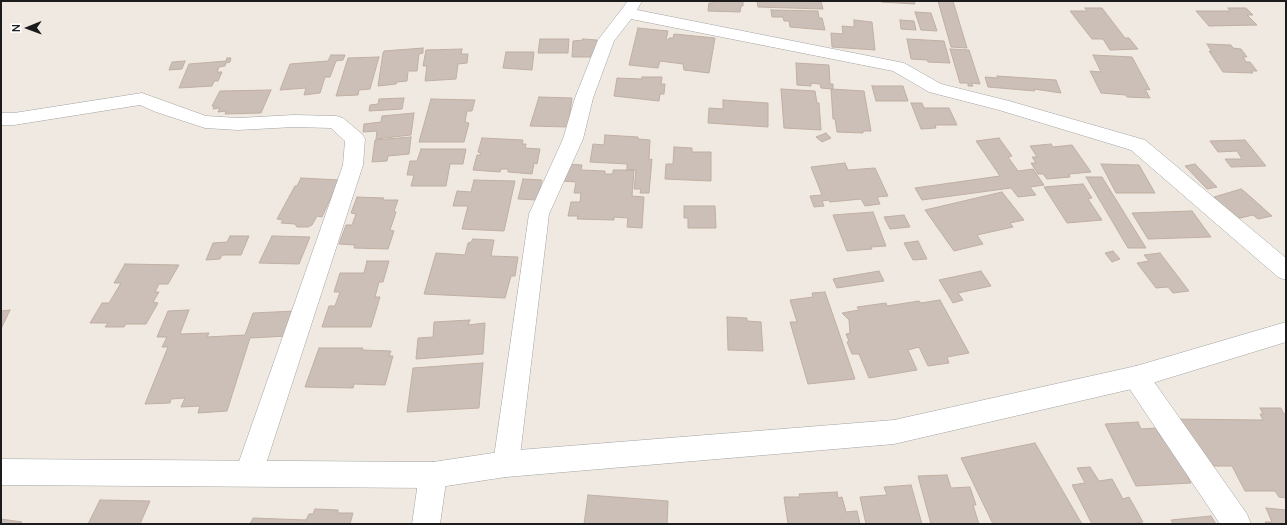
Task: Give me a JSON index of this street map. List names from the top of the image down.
{
  "north": "left"
}
